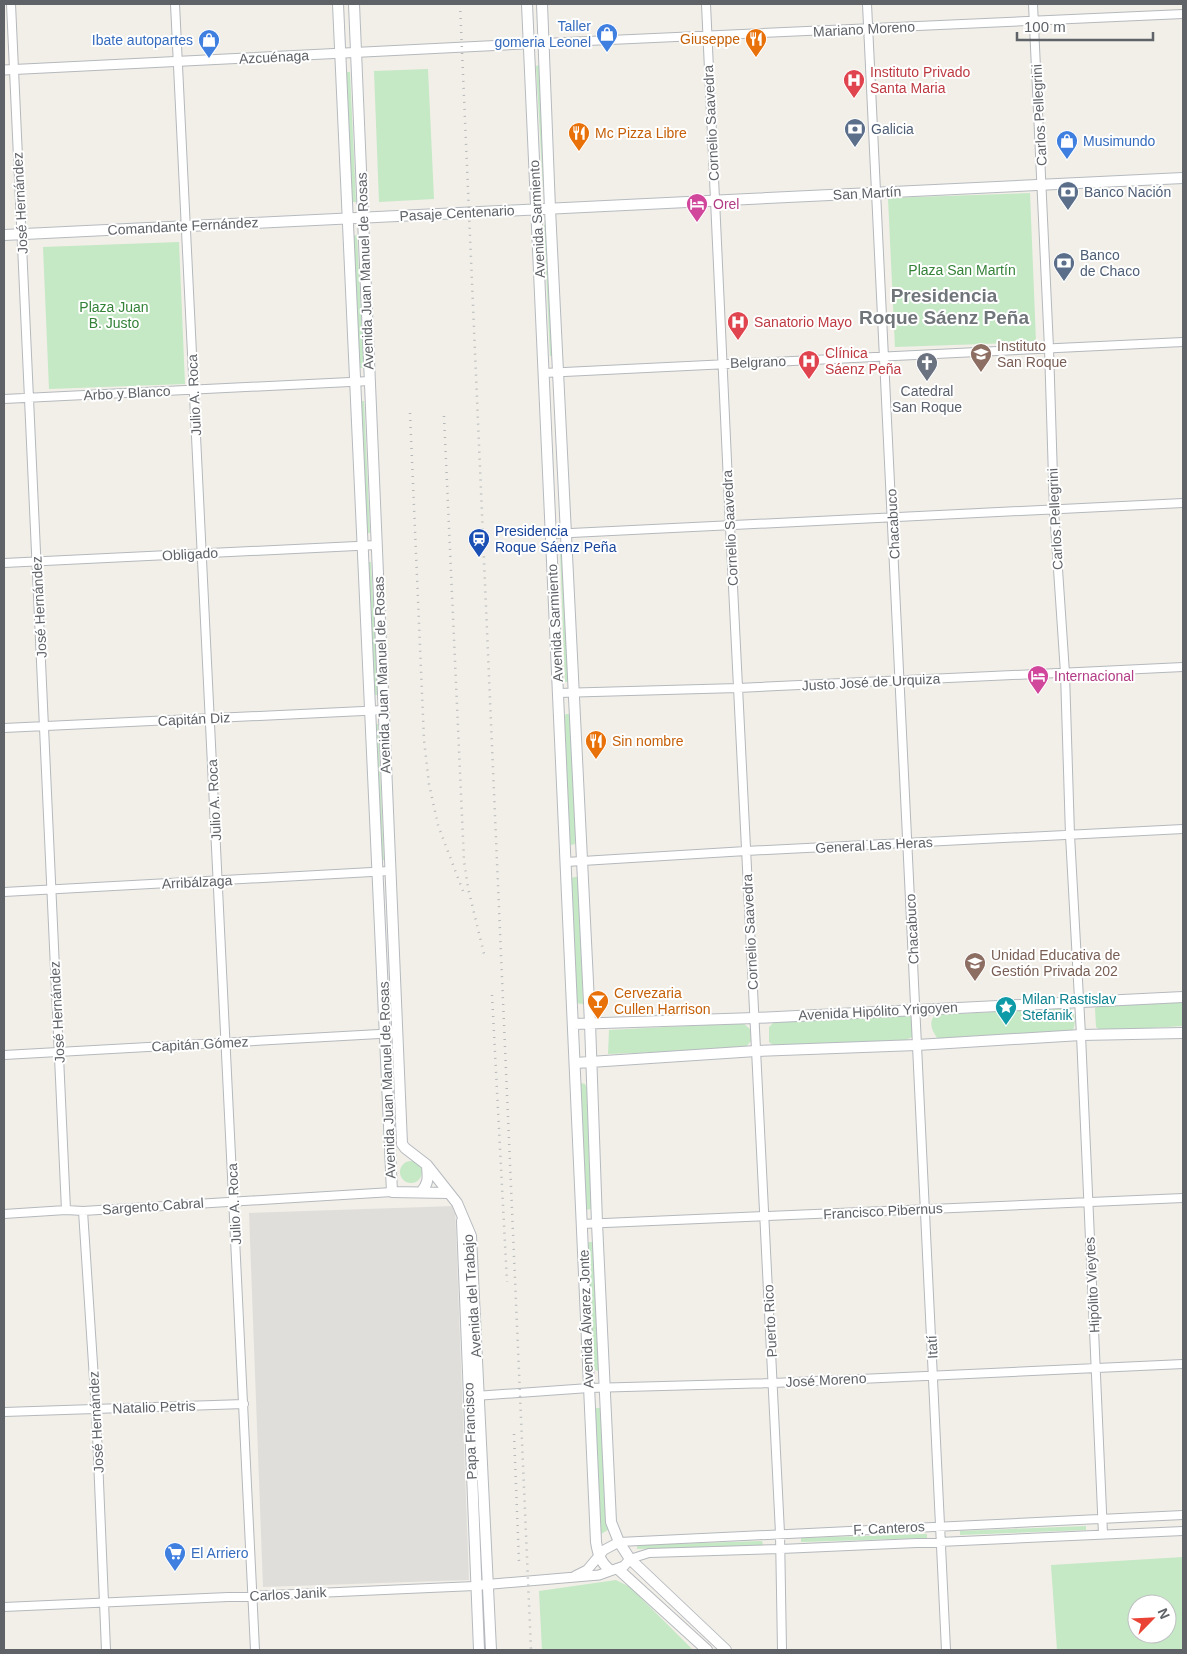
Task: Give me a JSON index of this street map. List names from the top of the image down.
{
  "streets": {
    "main road": [
      "San Martín",
      "Pasaje Centenario",
      "Avenida Sarmiento",
      "Comandante Fernández",
      "Avenida Juan Manuel de Rosas",
      "Avenida Hipólito Yrigoyen",
      "Avenida del Trabajo",
      "Avenida Álvarez Jonte",
      "Papa Francisco"
    ],
    "street": [
      "Mariano Moreno",
      "Azcuénaga",
      "Carlos Pellegrini",
      "Cornelio Saavedra",
      "José Hernández",
      "Belgrano",
      "Arbo y Blanco",
      "Julio A. Roca",
      "Chacabuco",
      "Obligado",
      "Justo José de Urquiza",
      "Capitán Diz",
      "General Las Heras",
      "Arribálzaga",
      "Capitán Gómez",
      "Sargento Cabral",
      "Francisco Pibernus",
      "Hipólito Vieytes",
      "Puerto Rico",
      "Itatí",
      "José Moreno",
      "Natalio Petris",
      "F. Canteros",
      "Carlos Janik"
    ]
  },
  "crossings": [
    ["Mariano Moreno", "Azcuénaga"],
    ["Mariano Moreno", "Carlos Pellegrini"],
    ["Mariano Moreno", "Cornelio Saavedra"],
    ["Mariano Moreno", "Avenida Sarmiento"],
    ["Mariano Moreno", "Chacabuco"],
    ["Azcuénaga", "José Hernández"],
    ["Azcuénaga", "Avenida Sarmiento"],
    ["Azcuénaga", "Avenida Juan Manuel de Rosas"],
    ["Azcuénaga", "Julio A. Roca"],
    ["Carlos Pellegrini", "San Martín"],
    ["Carlos Pellegrini", "Belgrano"],
    ["Carlos Pellegrini", "Justo José de Urquiza"],
    ["Carlos Pellegrini", "General Las Heras"],
    ["Carlos Pellegrini", "Avenida Hipólito Yrigoyen"],
    ["Carlos Pellegrini", "Hipólito Vieytes"],
    ["Cornelio Saavedra", "San Martín"],
    ["Cornelio Saavedra", "Belgrano"],
    ["Cornelio Saavedra", "Justo José de Urquiza"],
    ["Cornelio Saavedra", "General Las Heras"],
    ["Cornelio Saavedra", "Avenida Hipólito Yrigoyen"],
    ["Cornelio Saavedra", "Puerto Rico"],
    ["San Martín", "Pasaje Centenario"],
    ["San Martín", "Avenida Sarmiento"],
    ["San Martín", "Chacabuco"],
    ["José Hernández", "Comandante Fernández"],
    ["José Hernández", "Arbo y Blanco"],
    ["José Hernández", "Obligado"],
    ["José Hernández", "Capitán Diz"],
    ["José Hernández", "Arribálzaga"],
    ["José Hernández", "Capitán Gómez"],
    ["José Hernández", "Sargento Cabral"],
    ["José Hernández", "Natalio Petris"],
    ["José Hernández", "Carlos Janik"],
    ["Pasaje Centenario", "Avenida Sarmiento"],
    ["Pasaje Centenario", "Comandante Fernández"],
    ["Pasaje Centenario", "Avenida Juan Manuel de Rosas"],
    ["Avenida Sarmiento", "Belgrano"],
    ["Avenida Sarmiento", "Justo José de Urquiza"],
    ["Avenida Sarmiento", "General Las Heras"],
    ["Avenida Sarmiento", "Avenida Hipólito Yrigoyen"],
    ["Avenida Sarmiento", "Avenida Álvarez Jonte"],
    ["Comandante Fernández", "Avenida Juan Manuel de Rosas"],
    ["Comandante Fernández", "Julio A. Roca"],
    ["Avenida Juan Manuel de Rosas", "Arbo y Blanco"],
    ["Avenida Juan Manuel de Rosas", "Obligado"],
    ["Avenida Juan Manuel de Rosas", "Capitán Diz"],
    ["Avenida Juan Manuel de Rosas", "Arribálzaga"],
    ["Avenida Juan Manuel de Rosas", "Capitán Gómez"],
    ["Avenida Juan Manuel de Rosas", "Sargento Cabral"],
    ["Avenida Juan Manuel de Rosas", "Avenida del Trabajo"],
    ["Belgrano", "Chacabuco"],
    ["Arbo y Blanco", "Julio A. Roca"],
    ["Julio A. Roca", "Obligado"],
    ["Julio A. Roca", "Capitán Diz"],
    ["Julio A. Roca", "Arribálzaga"],
    ["Julio A. Roca", "Capitán Gómez"],
    ["Julio A. Roca", "Sargento Cabral"],
    ["Julio A. Roca", "Natalio Petris"],
    ["Julio A. Roca", "Carlos Janik"],
    ["Chacabuco", "Justo José de Urquiza"],
    ["Chacabuco", "General Las Heras"],
    ["Chacabuco", "Avenida Hipólito Yrigoyen"],
    ["Chacabuco", "Itatí"],
    ["Francisco Pibernus", "Hipólito Vieytes"],
    ["Francisco Pibernus", "Avenida Álvarez Jonte"],
    ["Francisco Pibernus", "Puerto Rico"],
    ["Francisco Pibernus", "Itatí"],
    ["Hipólito Vieytes", "José Moreno"],
    ["Hipólito Vieytes", "F. Canteros"],
    ["Avenida del Trabajo", "José Moreno"],
    ["Avenida del Trabajo", "Papa Francisco"],
    ["Avenida del Trabajo", "Carlos Janik"],
    ["Avenida Álvarez Jonte", "José Moreno"],
    ["Avenida Álvarez Jonte", "F. Canteros"],
    ["Avenida Álvarez Jonte", "Carlos Janik"],
    ["Puerto Rico", "José Moreno"],
    ["Puerto Rico", "F. Canteros"],
    ["Itatí", "José Moreno"],
    ["Itatí", "F. Canteros"],
    ["José Moreno", "Papa Francisco"],
    ["Papa Francisco", "Carlos Janik"],
    ["F. Canteros", "Carlos Janik"]
  ],
  "districts": ["Presidencia Roque Sáenz Peña"],
  "parks": ["Plaza San Martín", "Plaza Juan B. Justo"],
  "places": {
    "shop": ["Taller gomeria Leonel", "Ibate autopartes", "Musimundo"],
    "restaurant": ["Giuseppe", "Mc Pizza Libre", "Sin nombre"],
    "hospital": ["Instituto Privado Santa Maria", "Sanatorio Mayo", "Clínica Sáenz Peña"],
    "bank": ["Galicia", "Banco Nación", "Banco de Chaco"],
    "hotel": ["Orel", "Internacional"],
    "school or university": ["Instituto San Roque", "Unidad Educativa de Gestión Privada 202"],
    "church": ["Catedral San Roque"],
    "station": ["Presidencia Roque Sáenz Peña"],
    "bar": ["Cervezaria Cullen Harrison"],
    "place": ["Milan Rastislav Stefanik"],
    "supermarket": ["El Arriero"]
  },
  "scale_bar": "100 m",
  "north": "top right"
}
